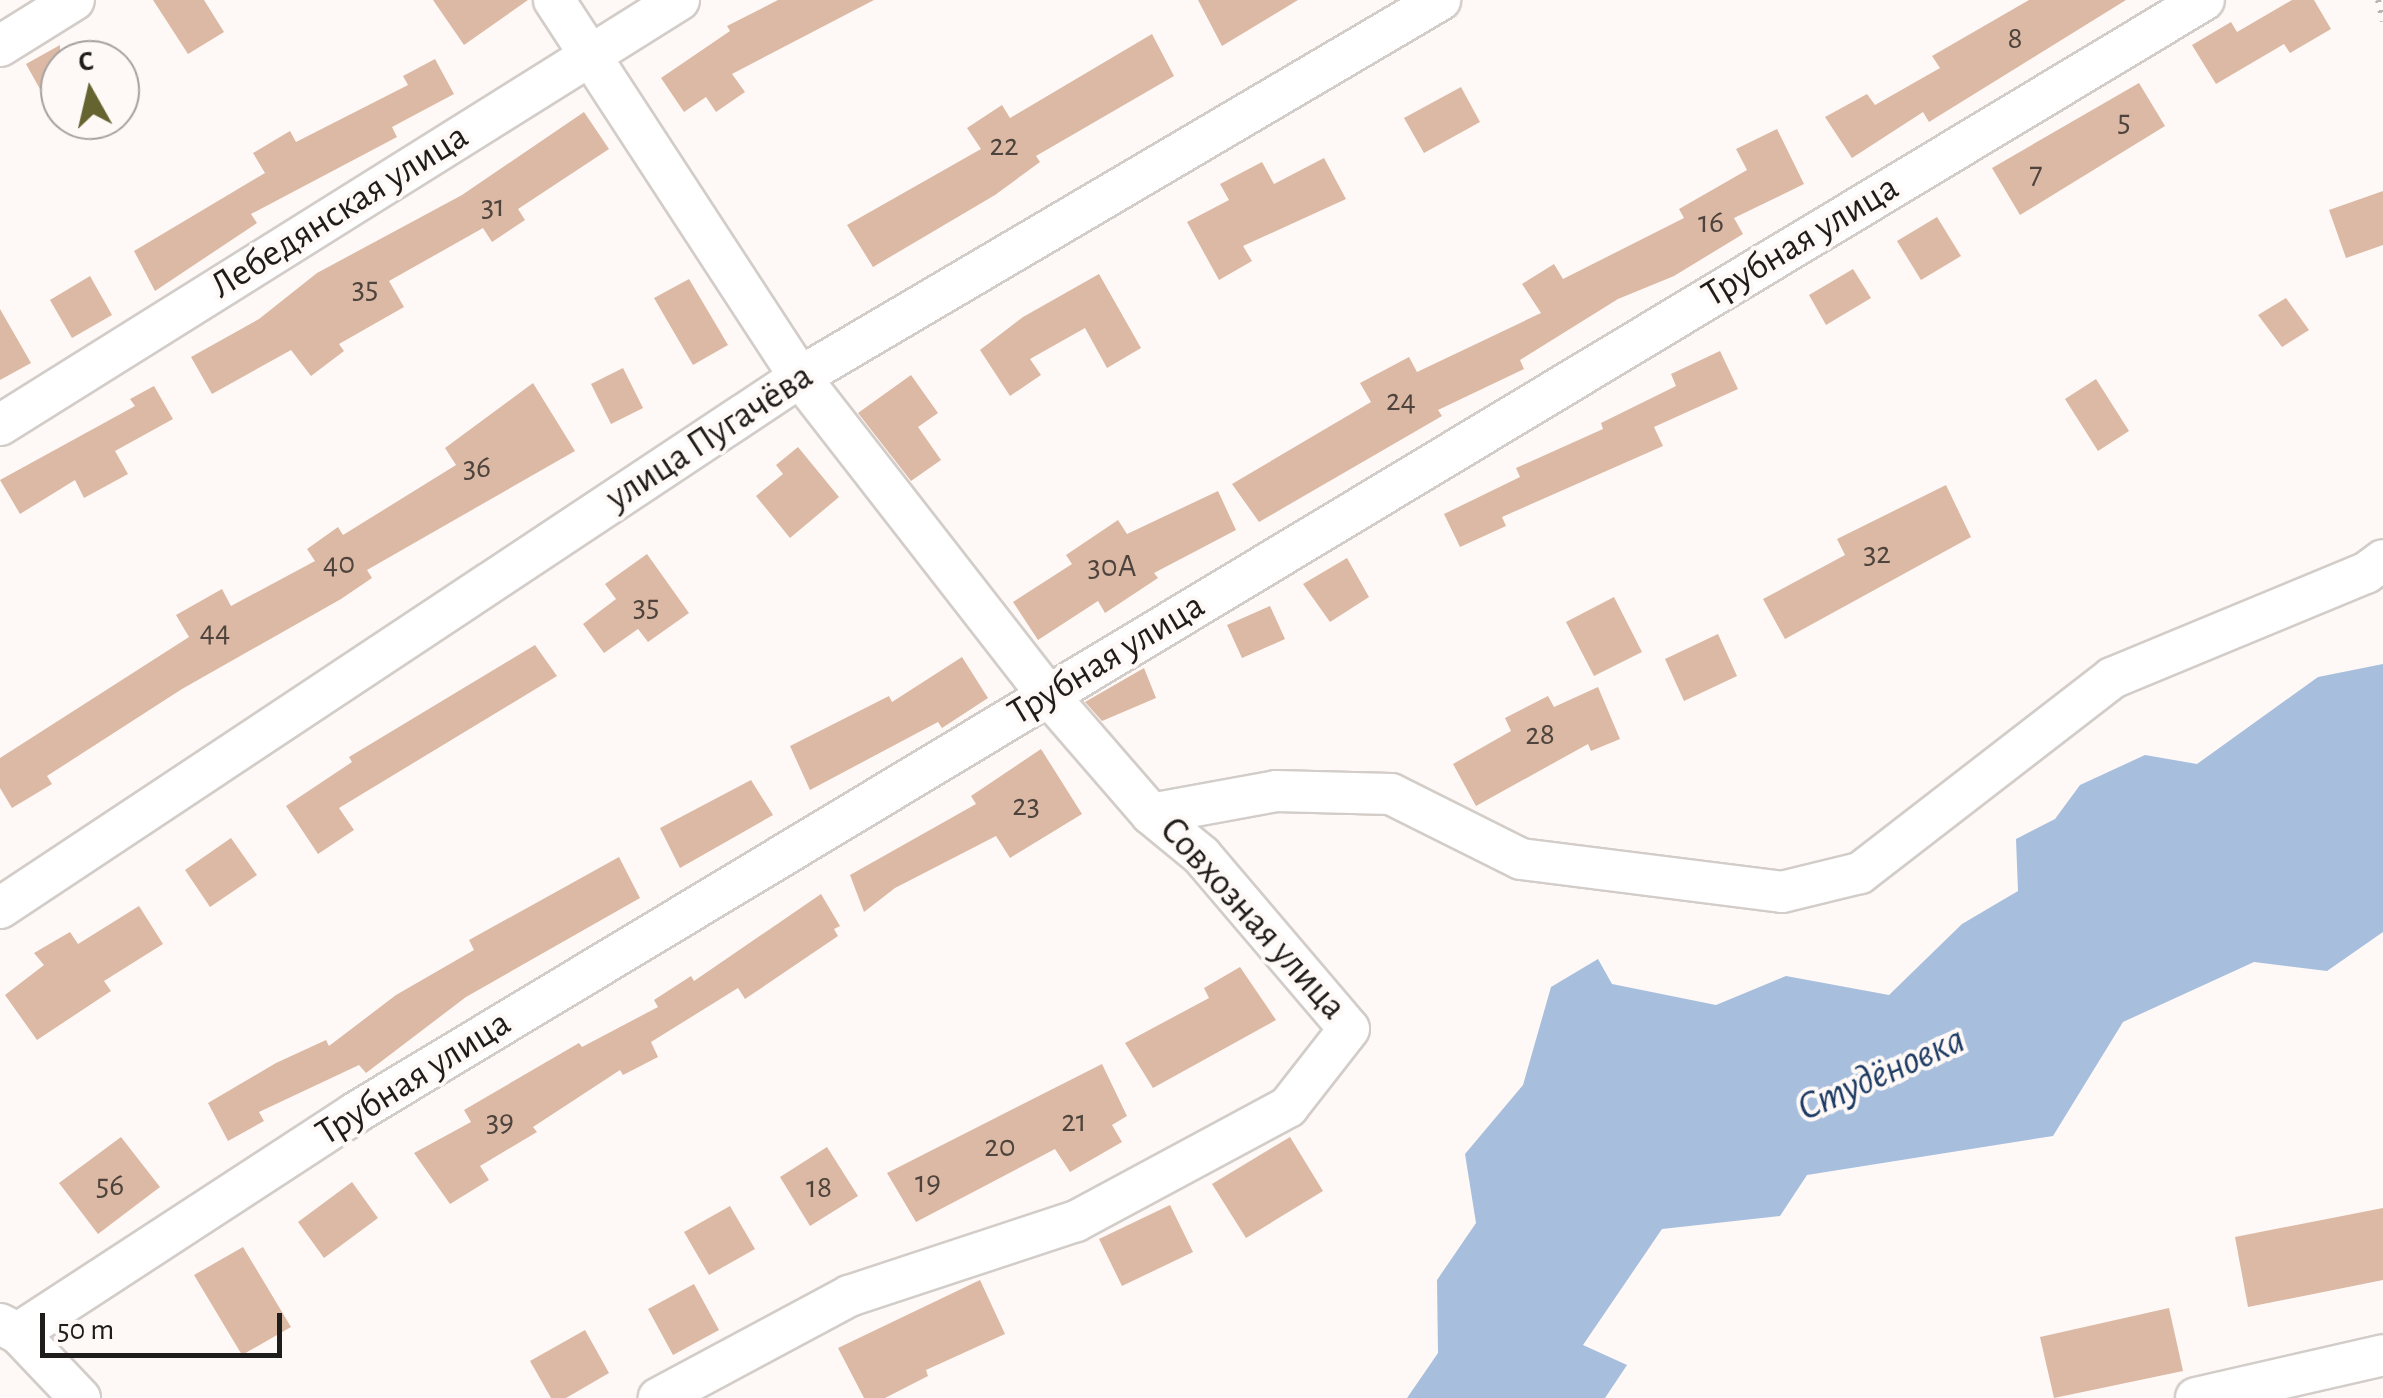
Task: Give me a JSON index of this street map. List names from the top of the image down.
{
  "streets": {
    "street": [
      "Лебедянская улица",
      "Трубная улица",
      "улица Пугачёва",
      "Совхозная улица"
    ]
  },
  "water": ["Студёновка"],
  "house_numbers": [
    "8",
    "5",
    "22",
    "7",
    "31",
    "16",
    "35",
    "24",
    "36",
    "32",
    "40",
    "30А",
    "35",
    "44",
    "28",
    "23",
    "39",
    "21",
    "20",
    "19",
    "56",
    "18"
  ],
  "scale_bar": "50 m",
  "north": "top"
}
